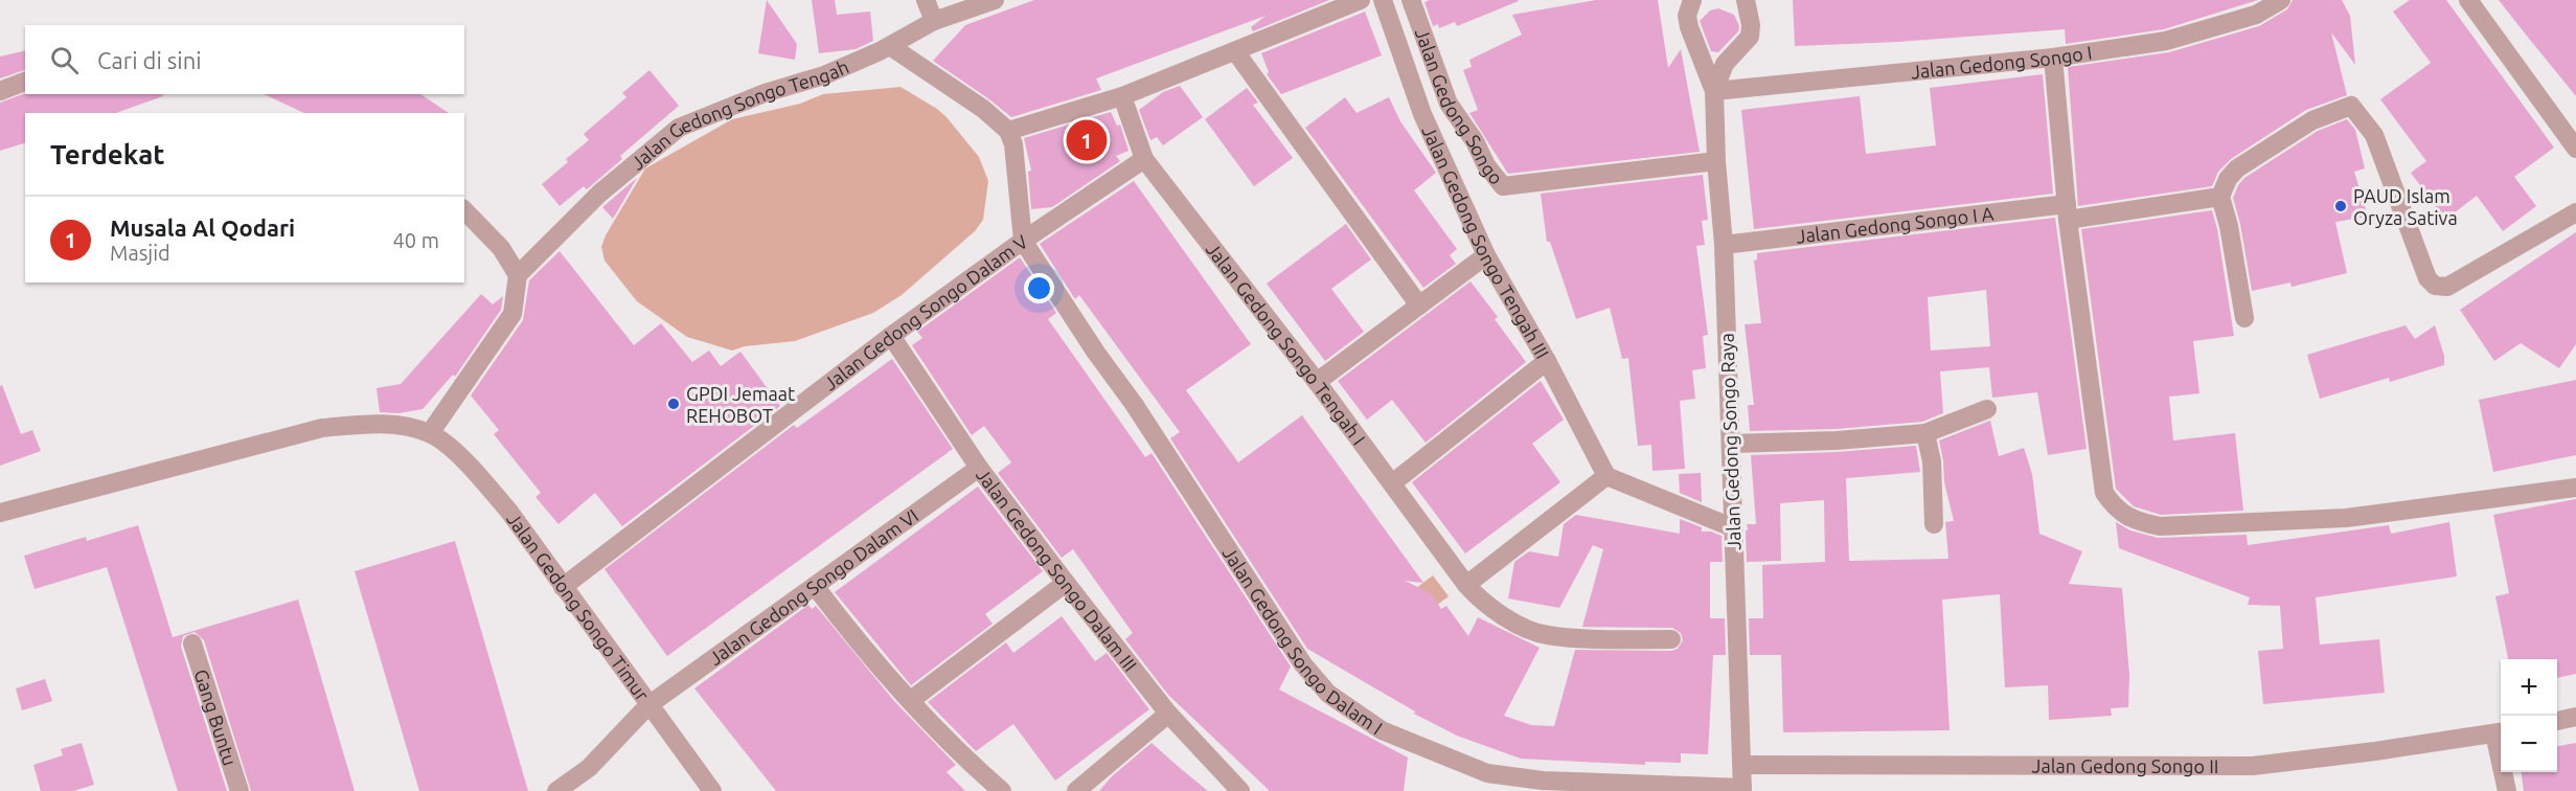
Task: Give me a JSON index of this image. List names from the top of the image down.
{
  "streets": {
    "street": [
      "Jalan Gedong Songo I",
      "Jalan Gedong Songo",
      "Jalan Gedong Songo Tengah",
      "Jalan Gedong Songo I A",
      "Jalan Gedong Songo Tengah III",
      "Jalan Gedong Songo Dalam V",
      "Jalan Gedong Songo Tengah I",
      "Jalan Gedong Songo Raya",
      "Jalan Gedong Songo Dalam III",
      "Jalan Gedong Songo Dalam VI",
      "Jalan Gedong Songo Timur",
      "Jalan Gedong Songo Dalam I",
      "Gang Buntu",
      "Jalan Gedong Songo II"
    ]
  },
  "crossings": [
    ["Jalan Gedong Songo I", "Jalan Gedong Songo Raya"],
    ["Jalan Gedong Songo", "Jalan Gedong Songo Raya"],
    ["Jalan Gedong Songo I A", "Jalan Gedong Songo Raya"],
    ["Jalan Gedong Songo Dalam V", "Jalan Gedong Songo Tengah I"],
    ["Jalan Gedong Songo Dalam V", "Jalan Gedong Songo Dalam III"],
    ["Jalan Gedong Songo Dalam V", "Jalan Gedong Songo Timur"],
    ["Jalan Gedong Songo Dalam V", "Jalan Gedong Songo Dalam I"],
    ["Jalan Gedong Songo Raya", "Jalan Gedong Songo Dalam I"],
    ["Jalan Gedong Songo Raya", "Jalan Gedong Songo II"],
    ["Jalan Gedong Songo Dalam III", "Jalan Gedong Songo Dalam VI"],
    ["Jalan Gedong Songo Dalam VI", "Jalan Gedong Songo Timur"]
  ],
  "places": ["PAUD Islam Oryza Sativa", "GPDI Jemaat REHOBOT"],
  "page": {
    "search": "Cari di sini",
    "heading": "Terdekat",
    "pins": "1",
    "list": [
      {
        "mark": "1",
        "name": "Musala Al Qodari",
        "note": "Masjid",
        "value": "40 m"
      }
    ],
    "map_buttons": ["+", "−"]
  }
}
